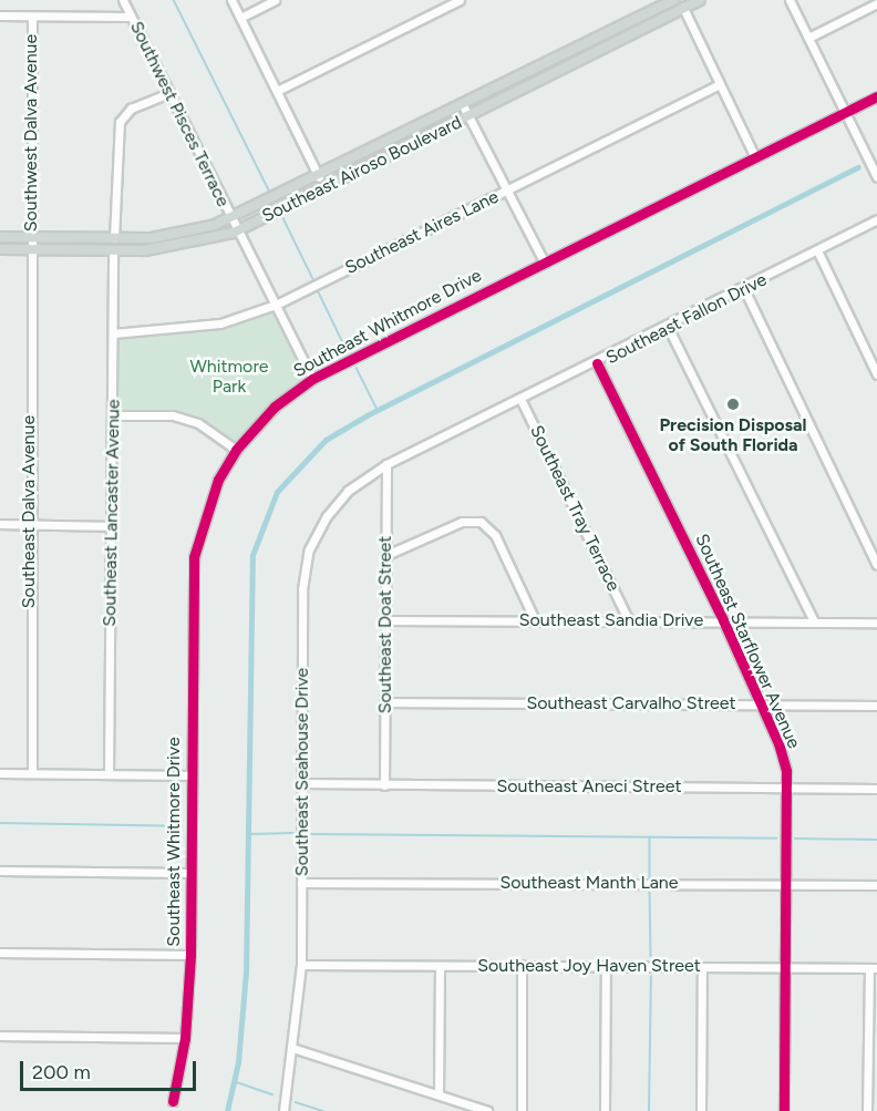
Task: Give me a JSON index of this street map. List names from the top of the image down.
{
  "streets": {
    "main road": ["Southeast Airoso Boulevard"],
    "street": [
      "Southwest Pisces Terrace",
      "Southwest Dalva Avenue",
      "Southeast Aires Lane",
      "Southeast Fallon Drive",
      "Southeast Whitmore Drive",
      "Southeast Tray Terrace",
      "Southeast Dalva Avenue",
      "Southeast Lancaster Avenue",
      "Southeast Sandia Drive",
      "Southeast Doat Street",
      "Southeast Starflower Avenue",
      "Southeast Carvalho Street",
      "Southeast Seahouse Drive",
      "Southeast Aneci Street",
      "Southeast Manth Lane",
      "Southeast Joy Haven Street"
    ]
  },
  "crossings": [
    ["Southwest Pisces Terrace", "Southeast Airoso Boulevard"],
    ["Southwest Pisces Terrace", "Southeast Aires Lane"],
    ["Southwest Pisces Terrace", "Southeast Whitmore Drive"],
    ["Southwest Dalva Avenue", "Southeast Airoso Boulevard"],
    ["Southwest Dalva Avenue", "Southeast Dalva Avenue"],
    ["Southeast Airoso Boulevard", "Southeast Dalva Avenue"],
    ["Southeast Airoso Boulevard", "Southeast Lancaster Avenue"],
    ["Southeast Aires Lane", "Southeast Lancaster Avenue"],
    ["Southeast Fallon Drive", "Southeast Tray Terrace"],
    ["Southeast Fallon Drive", "Southeast Doat Street"],
    ["Southeast Fallon Drive", "Southeast Starflower Avenue"],
    ["Southeast Fallon Drive", "Southeast Seahouse Drive"],
    ["Southeast Tray Terrace", "Southeast Sandia Drive"],
    ["Southeast Sandia Drive", "Southeast Doat Street"],
    ["Southeast Sandia Drive", "Southeast Starflower Avenue"],
    ["Southeast Doat Street", "Southeast Carvalho Street"],
    ["Southeast Doat Street", "Southeast Seahouse Drive"],
    ["Southeast Doat Street", "Southeast Aneci Street"],
    ["Southeast Starflower Avenue", "Southeast Carvalho Street"],
    ["Southeast Starflower Avenue", "Southeast Aneci Street"],
    ["Southeast Starflower Avenue", "Southeast Manth Lane"],
    ["Southeast Starflower Avenue", "Southeast Joy Haven Street"],
    ["Southeast Seahouse Drive", "Southeast Aneci Street"],
    ["Southeast Seahouse Drive", "Southeast Manth Lane"],
    ["Southeast Seahouse Drive", "Southeast Joy Haven Street"]
  ],
  "parks": ["Whitmore Park"],
  "places": ["Precision Disposal of South Florida"],
  "scale_bar": "200 m"
}
